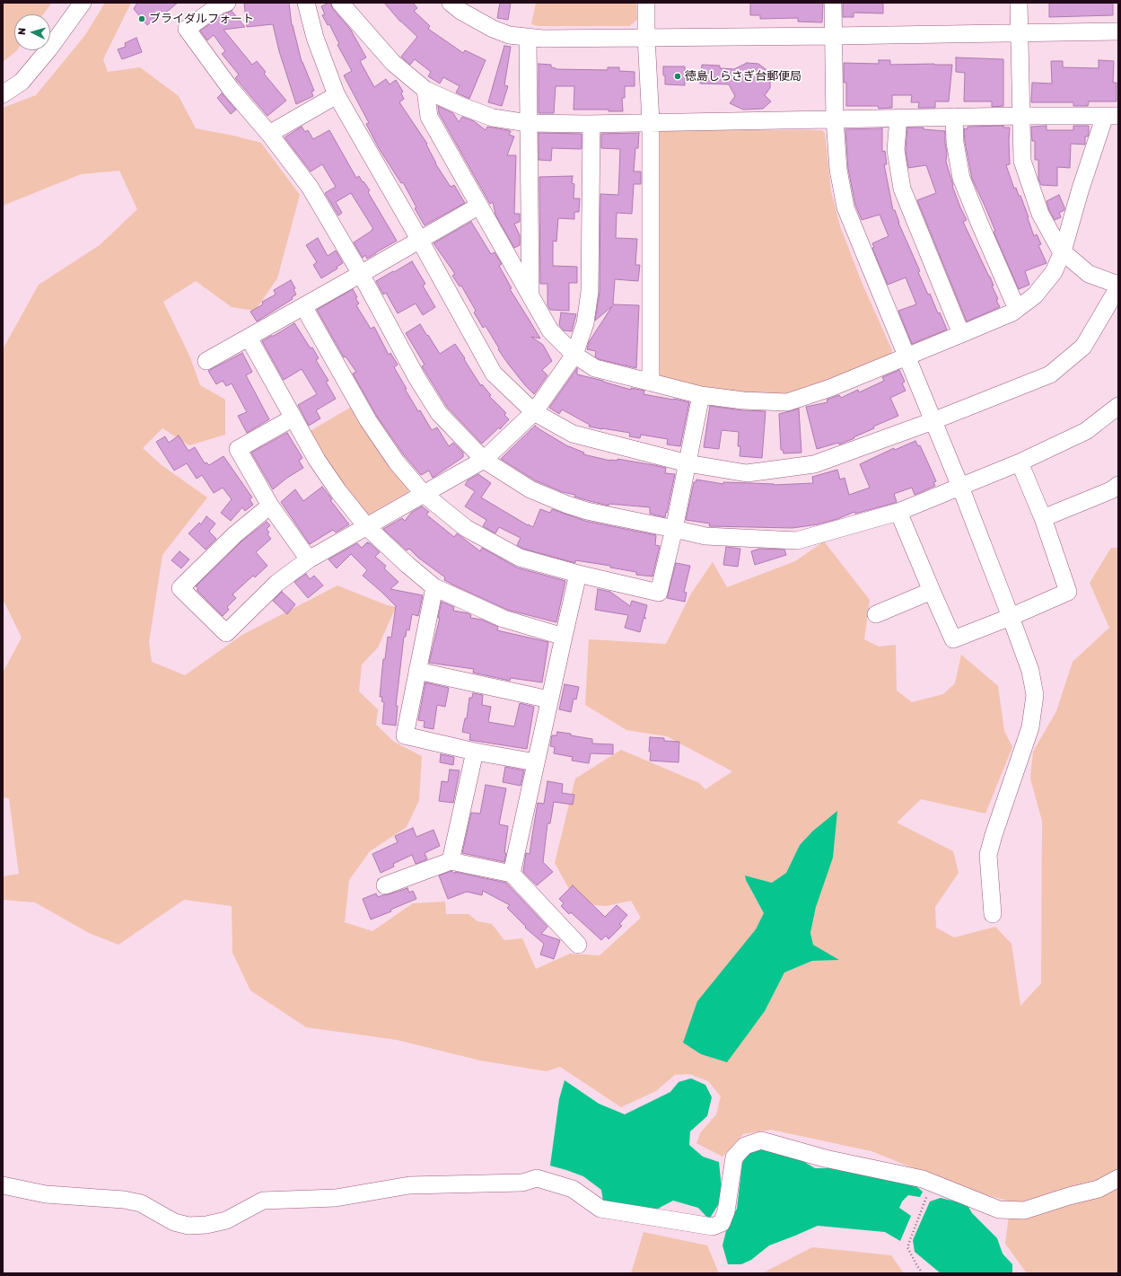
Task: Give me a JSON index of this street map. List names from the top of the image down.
{
  "places": ["ブライダルフォート", "徳島しらさぎ台郵便局"],
  "north": "left"
}
